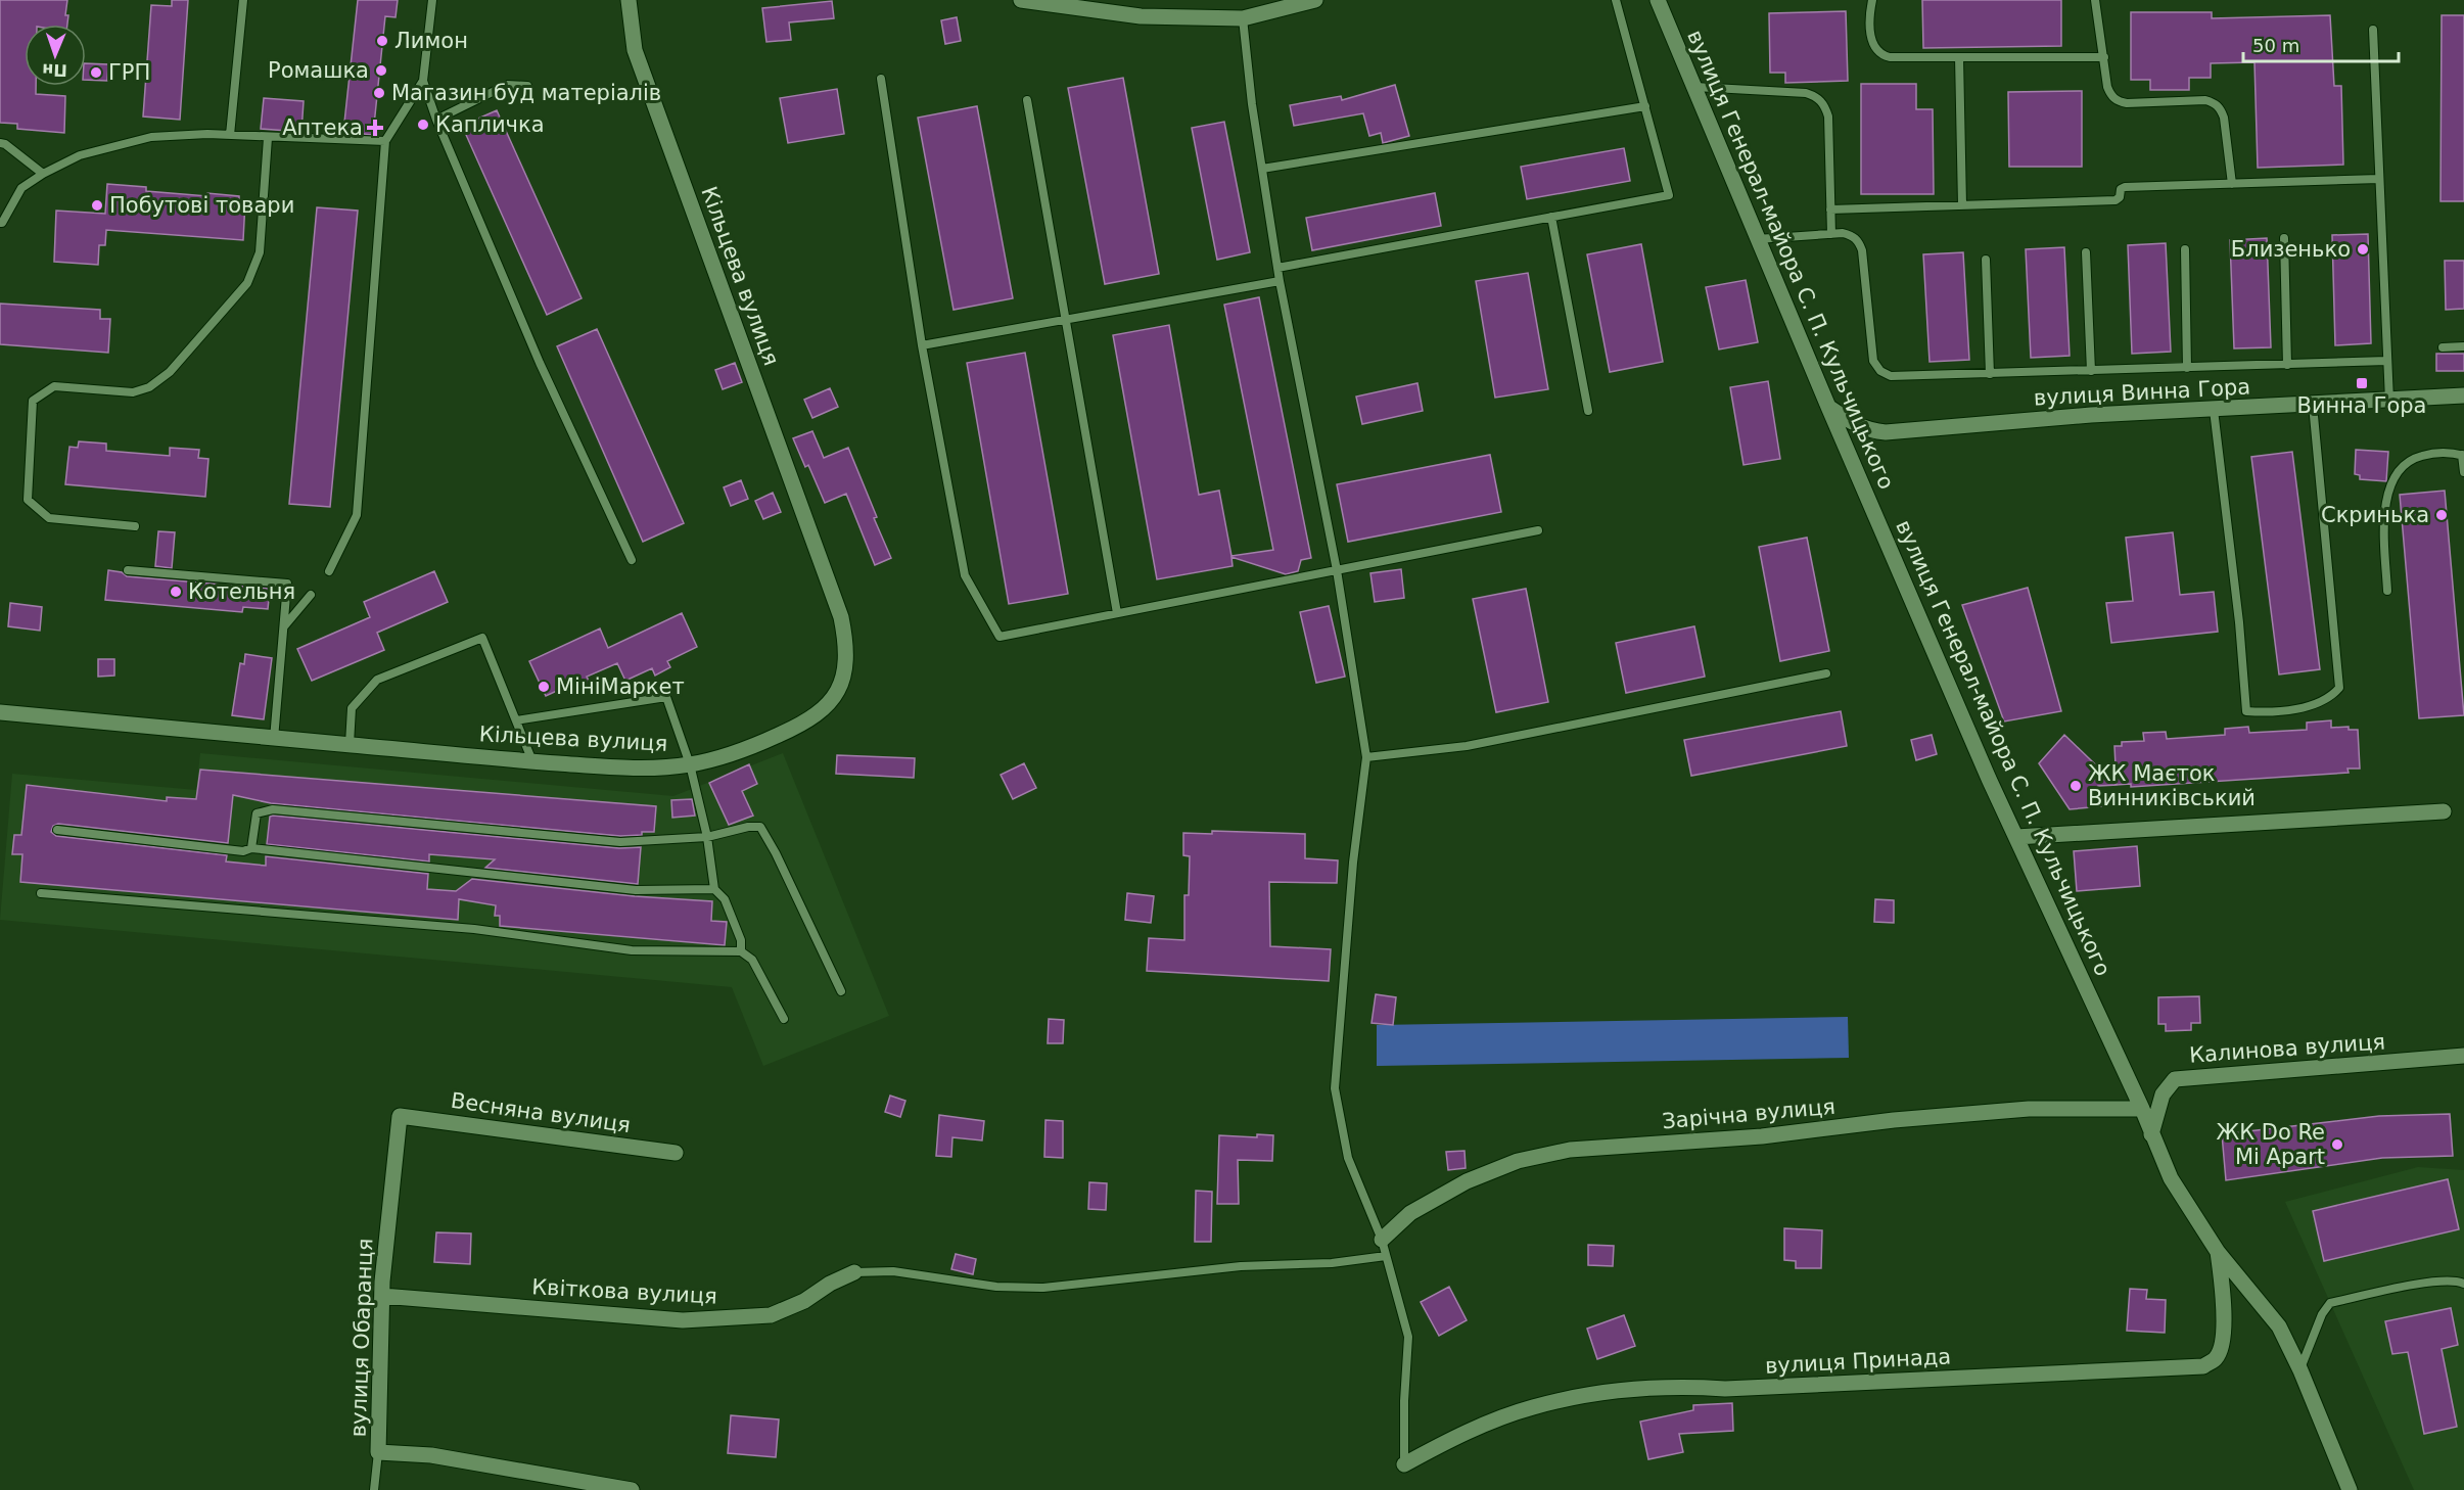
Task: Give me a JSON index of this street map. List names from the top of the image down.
{
  "streets": {
    "street": [
      "вулиця Генерал-майора С. П. Кульчицького",
      "Кільцева вулиця",
      "вулиця Винна Гора",
      "Калинова вулиця",
      "Весняна вулиця",
      "Зарічна вулиця",
      "Квіткова вулиця",
      "вулиця Обаранця",
      "вулиця Принада"
    ]
  },
  "crossings": [
    ["вулиця Генерал-майора С. П. Кульчицького", "вулиця Винна Гора"],
    ["вулиця Генерал-майора С. П. Кульчицького", "Калинова вулиця"],
    ["вулиця Генерал-майора С. П. Кульчицького", "Зарічна вулиця"],
    ["вулиця Генерал-майора С. П. Кульчицького", "вулиця Принада"],
    ["Весняна вулиця", "вулиця Обаранця"],
    ["Квіткова вулиця", "вулиця Обаранця"]
  ],
  "places": {
    "other": [
      "Лимон",
      "Ромашка",
      "ГРП",
      "Магазин буд матеріалів",
      "Капличка",
      "Побутові товари",
      "Близенько",
      "Скринька",
      "Котельня",
      "МініМаркет",
      "ЖК Маєток Винниківський",
      "ЖК Do Re Mi Apart"
    ],
    "health": ["Аптека"],
    "transit": ["Винна Гора"]
  },
  "scale_bar": "50 m",
  "north": "bottom"
}
